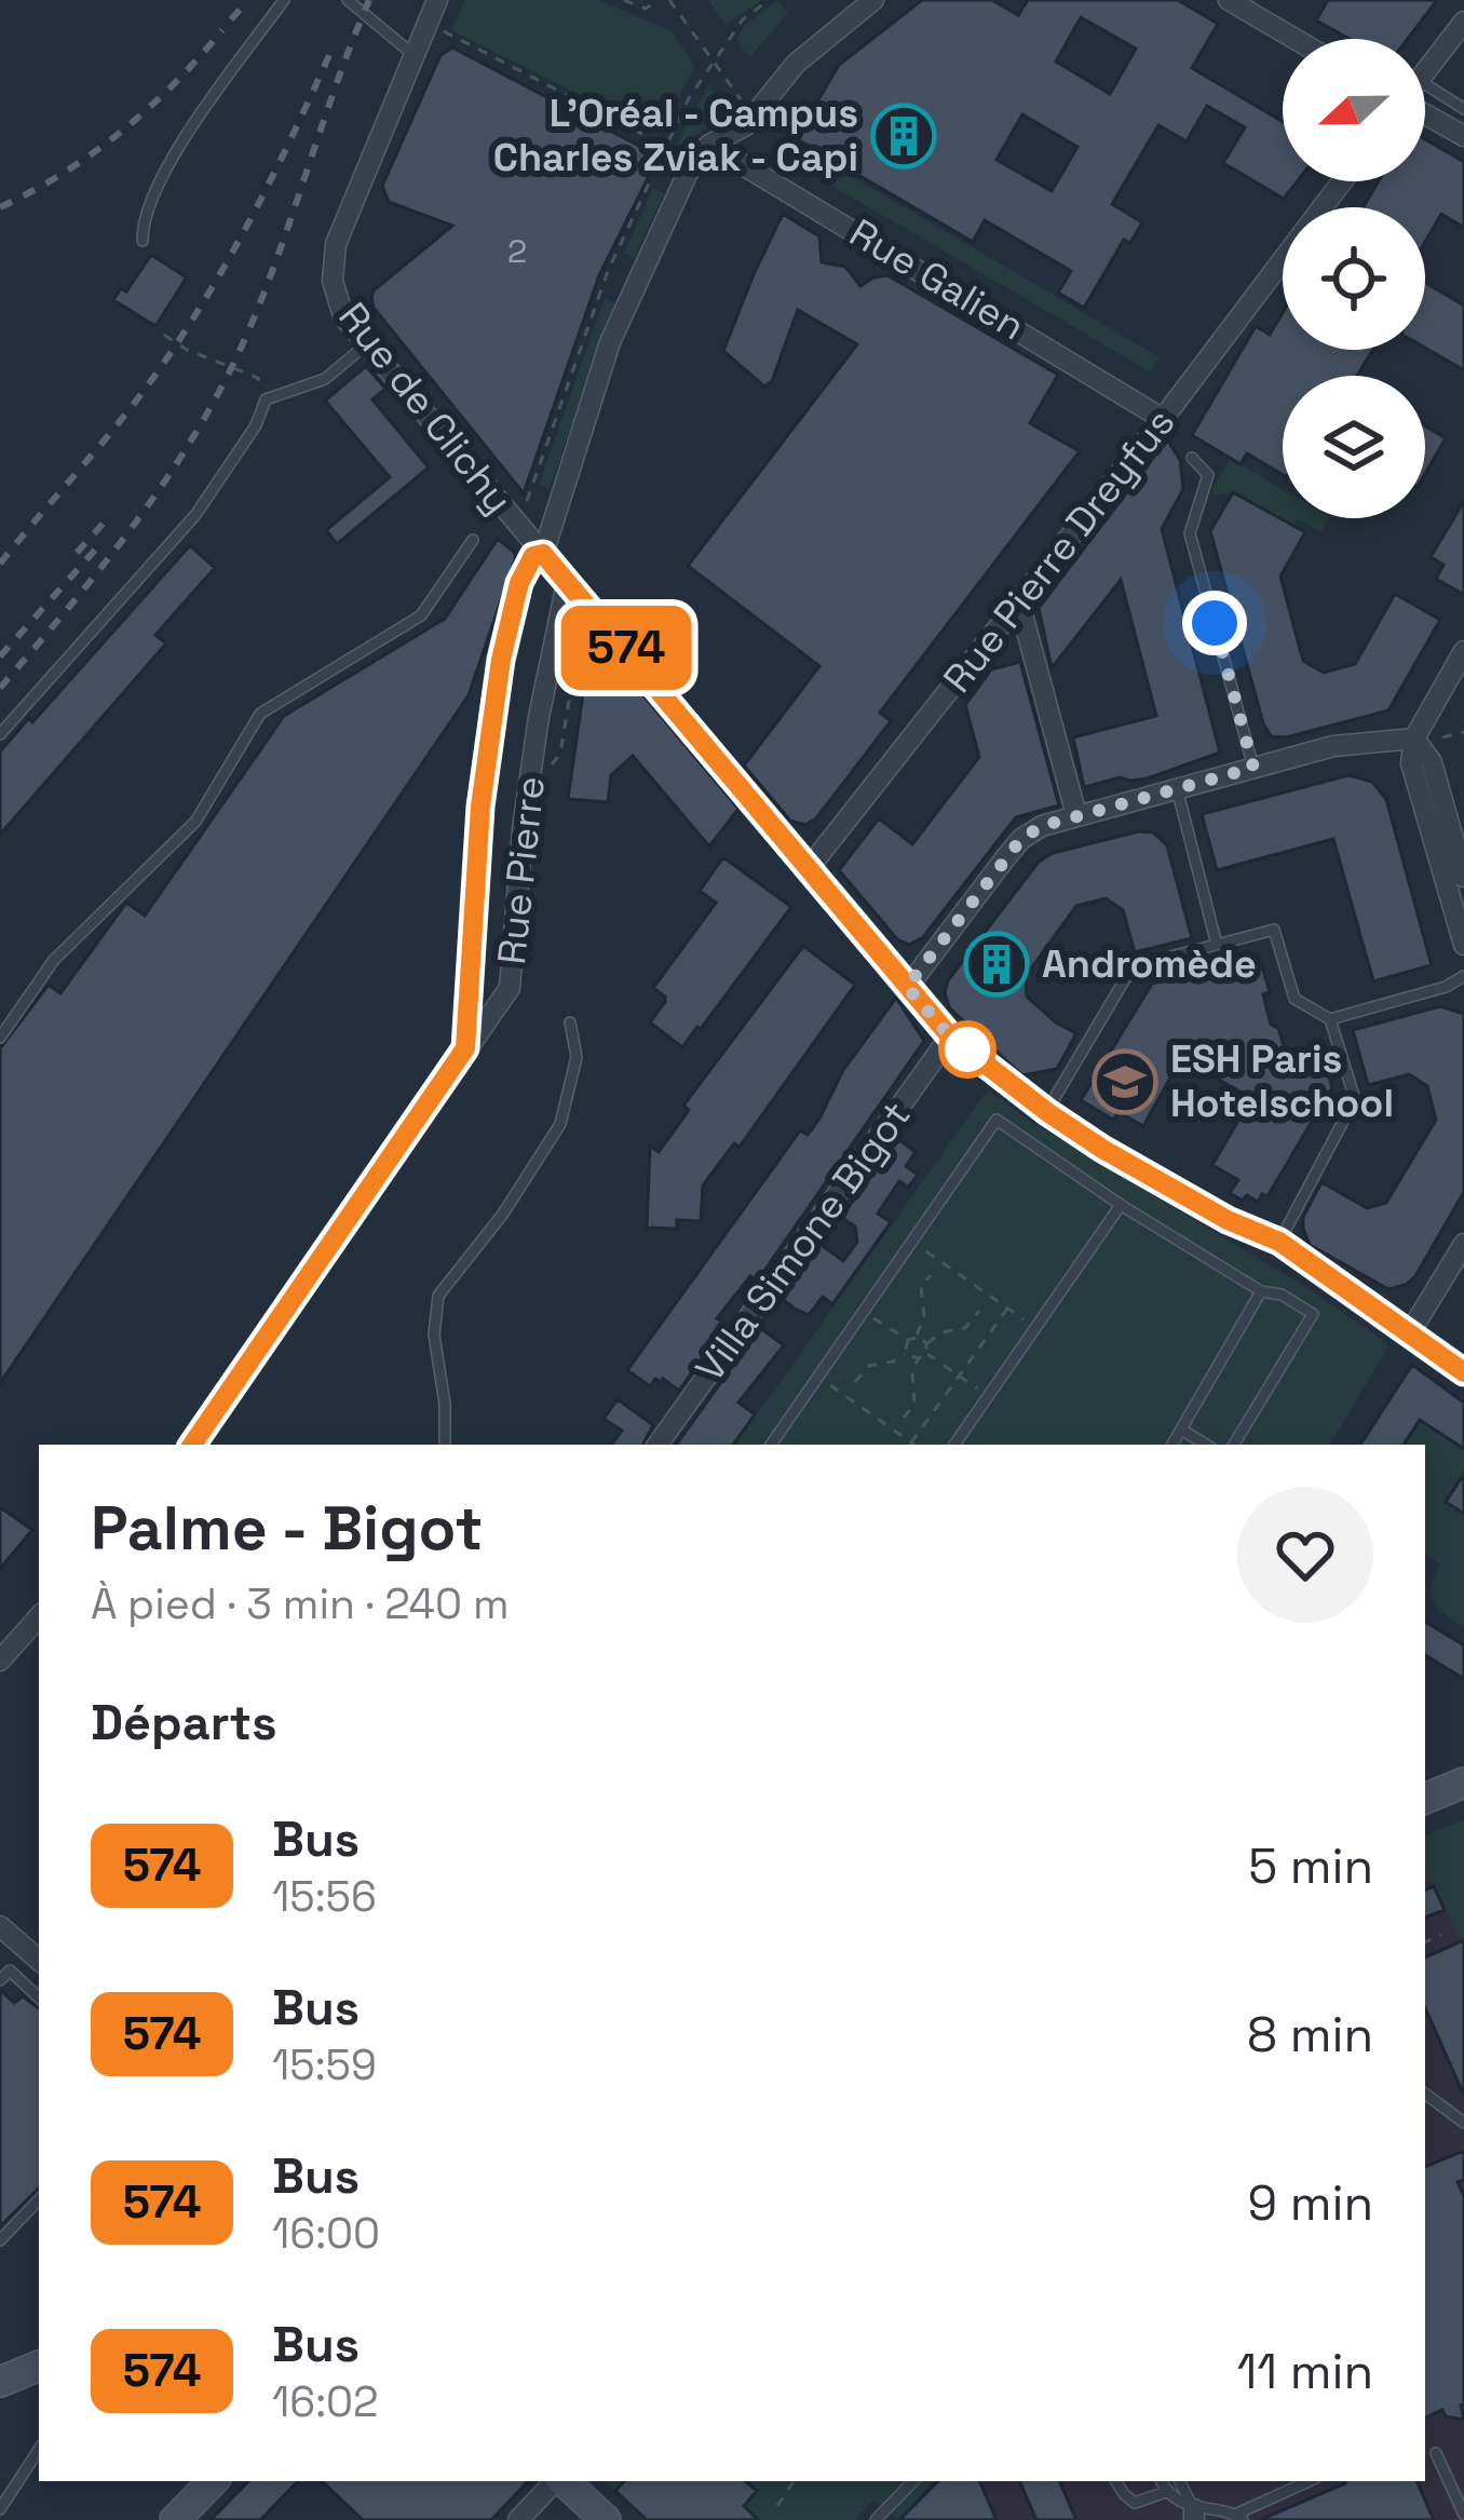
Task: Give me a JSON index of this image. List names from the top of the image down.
{
  "streets": {
    "street": [
      "Rue Galien",
      "Rue de Clichy",
      "Rue Pierre Dreyfus",
      "Rue Pierre",
      "Villa Simone Bigot"
    ]
  },
  "crossings": [
    ["Rue Galien", "Rue Pierre Dreyfus"],
    ["Rue de Clichy", "Rue Pierre Dreyfus"],
    ["Rue de Clichy", "Rue Pierre"],
    ["Rue de Clichy", "Villa Simone Bigot"]
  ],
  "places": {
    "building": ["L'Oréal - Campus Charles Zviak - Capi", "Andromède"],
    "school or university": ["ESH Paris Hotelschool"]
  },
  "lines": ["bus line 574"],
  "house_numbers": ["2"],
  "north": "left",
  "page": {
    "on_map": "574",
    "heading": [
      ["Palme - Bigot", "À pied · 3 min · 240 m"],
      "Départs"
    ],
    "list": [
      {
        "mark": "574",
        "name": "Bus",
        "note": "15:56",
        "value": "5 min"
      },
      {
        "mark": "574",
        "name": "Bus",
        "note": "15:59",
        "value": "8 min"
      },
      {
        "mark": "574",
        "name": "Bus",
        "note": "16:00",
        "value": "9 min"
      },
      {
        "mark": "574",
        "name": "Bus",
        "note": "16:02",
        "value": "11 min"
      }
    ]
  }
}
